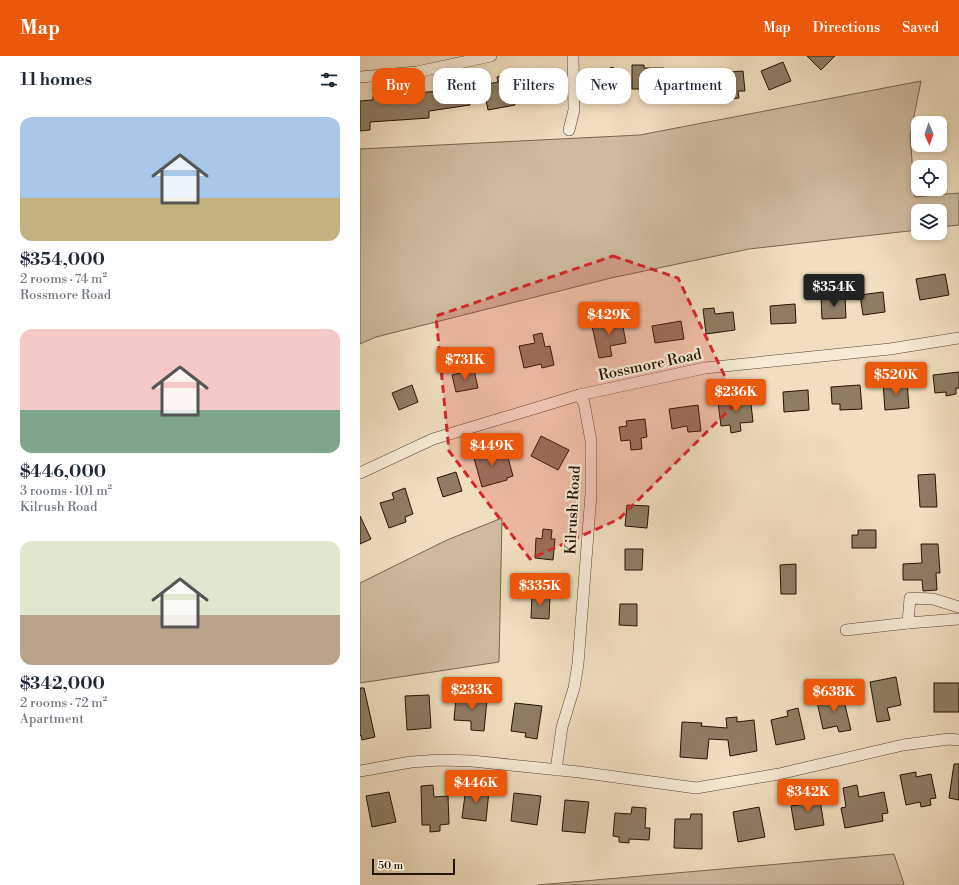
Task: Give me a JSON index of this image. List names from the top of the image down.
{
  "streets": {
    "street": ["Rossmore Road", "Kilrush Road"]
  },
  "crossings": [
    ["Rossmore Road", "Kilrush Road"]
  ],
  "scale_bar": "50 m",
  "north": "bottom",
  "page": {
    "header": "Map",
    "nav": ["Map", "Directions", "Saved"],
    "heading": "11 homes",
    "chip": [
      "Buy",
      "Rent",
      "Filters",
      "New",
      "Apartment"
    ],
    "list": [
      {
        "name": "$354,000",
        "note": "2 rooms · 74 m² · Rossmore Road"
      },
      {
        "name": "$446,000",
        "note": "3 rooms · 101 m² · Kilrush Road"
      },
      {
        "name": "$342,000",
        "note": "2 rooms · 72 m² · Apartment"
      }
    ],
    "price": [
      "$354K",
      "$429K",
      "$731K",
      "$520K",
      "$236K",
      "$449K",
      "$335K",
      "$233K",
      "$638K",
      "$446K",
      "$342K"
    ],
    "scale": "50 m"
  }
}
